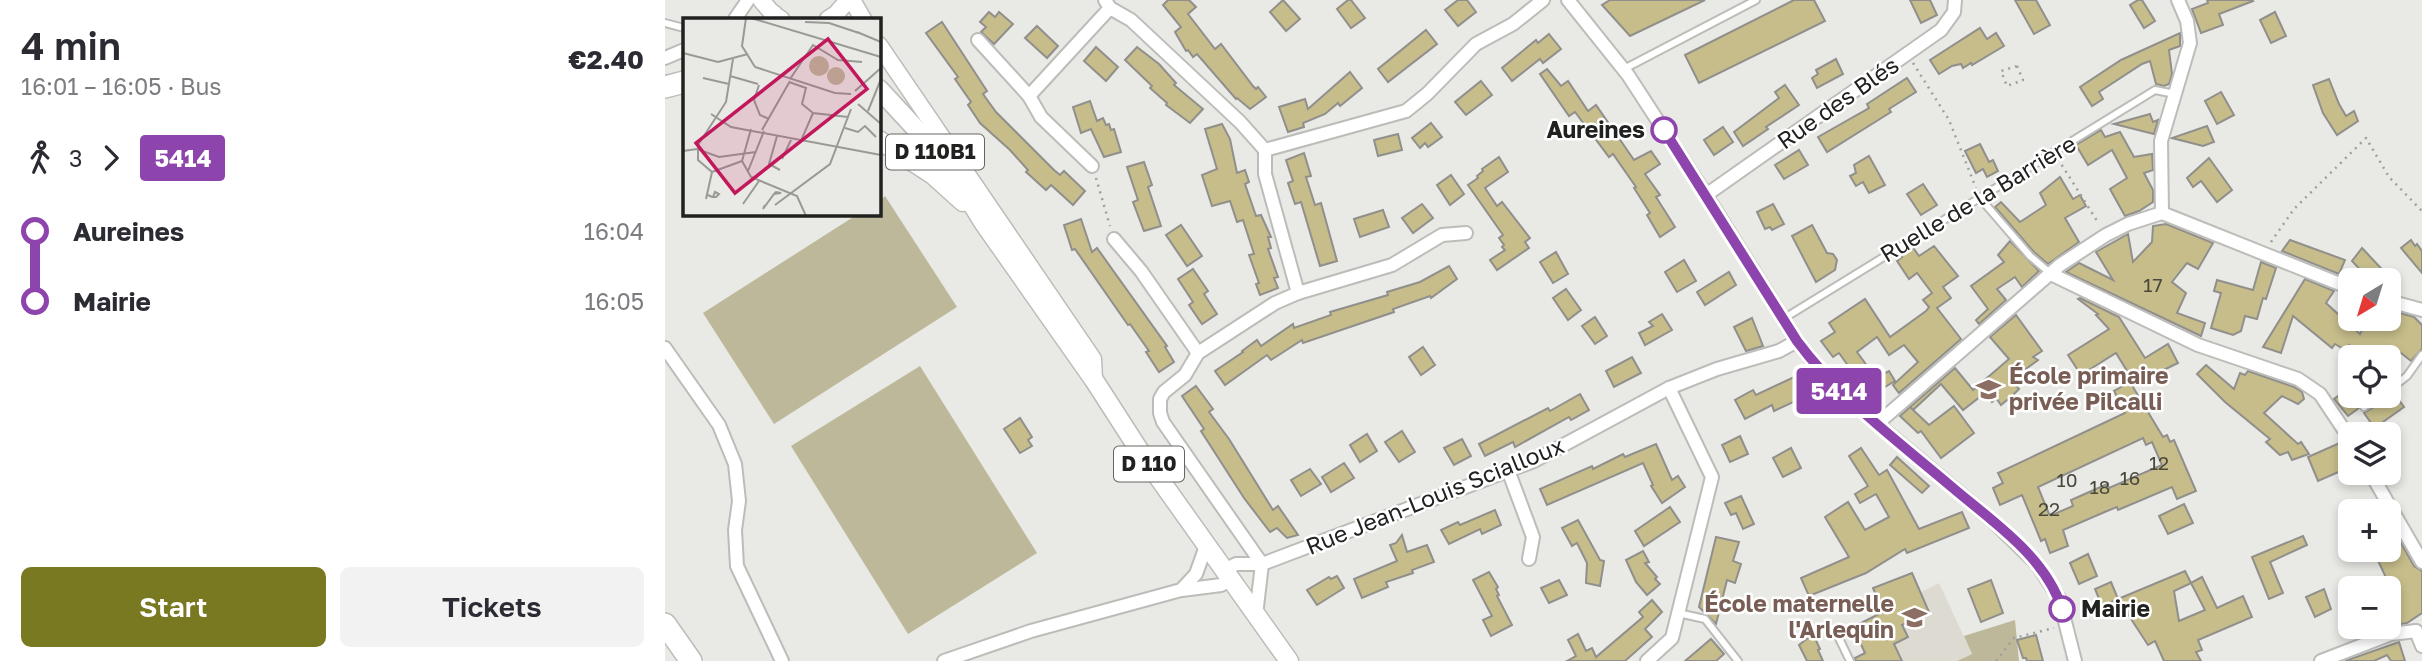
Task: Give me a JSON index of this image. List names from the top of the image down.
{
  "streets": {
    "main road": ["D 110B1", "D 110"],
    "street": ["Rue des Blés", "Rue Jean-Louis Scialloux"],
    "lane": ["Ruelle de la Barrière"]
  },
  "crossings": [
    ["D 110B1", "D 110"],
    ["D 110", "Rue Jean-Louis Scialloux"]
  ],
  "places": {
    "other": ["Aureines", "Mairie"],
    "school or university": ["École primaire privée Pilcalli", "École maternelle l'Arlequin"]
  },
  "lines": ["bus line 5414"],
  "house_numbers": [
    "17",
    "12",
    "16",
    "10",
    "18",
    "22"
  ],
  "north": "bottom left",
  "page": {
    "heading": ["4 min", "16:01 – 16:05 · Bus", "€2.40"],
    "on_map": "5414",
    "legs": ["3", "5414"],
    "list": [
      {
        "name": "Aureines",
        "value": "16:04"
      },
      {
        "name": "Mairie",
        "value": "16:05"
      }
    ],
    "map_buttons": ["+", "−"],
    "buttons": ["Start", "Tickets"]
  }
}
